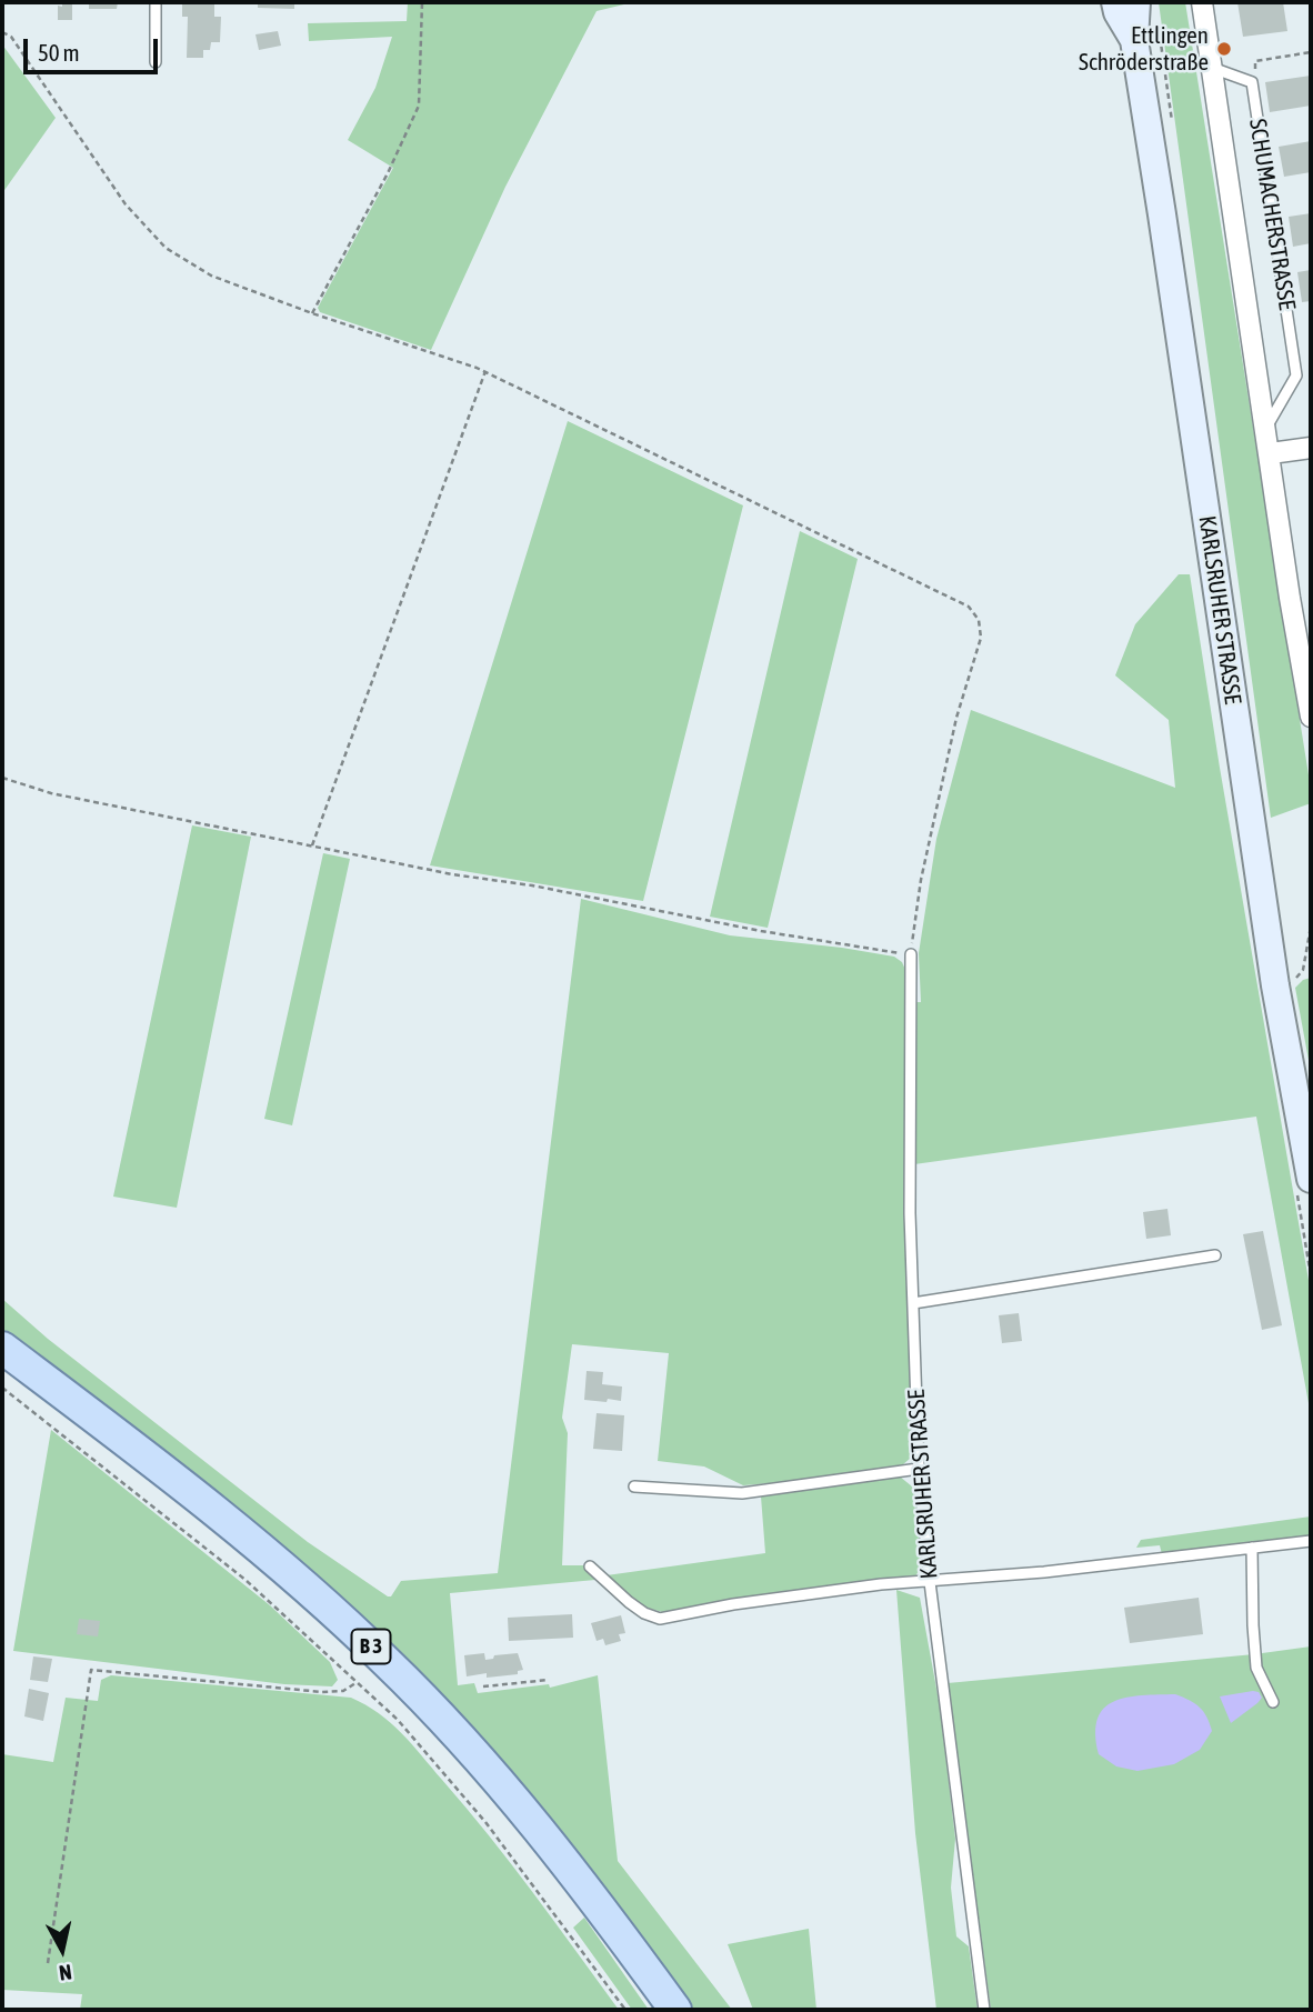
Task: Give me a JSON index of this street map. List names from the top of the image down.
{
  "streets": {
    "main road": ["KARLSRUHER STRASSE", "B 3"],
    "street": ["SCHUMACHERSTRASSE"]
  },
  "places": ["Ettlingen Schröderstraße"],
  "scale_bar": "50 m",
  "north": "bottom"
}
